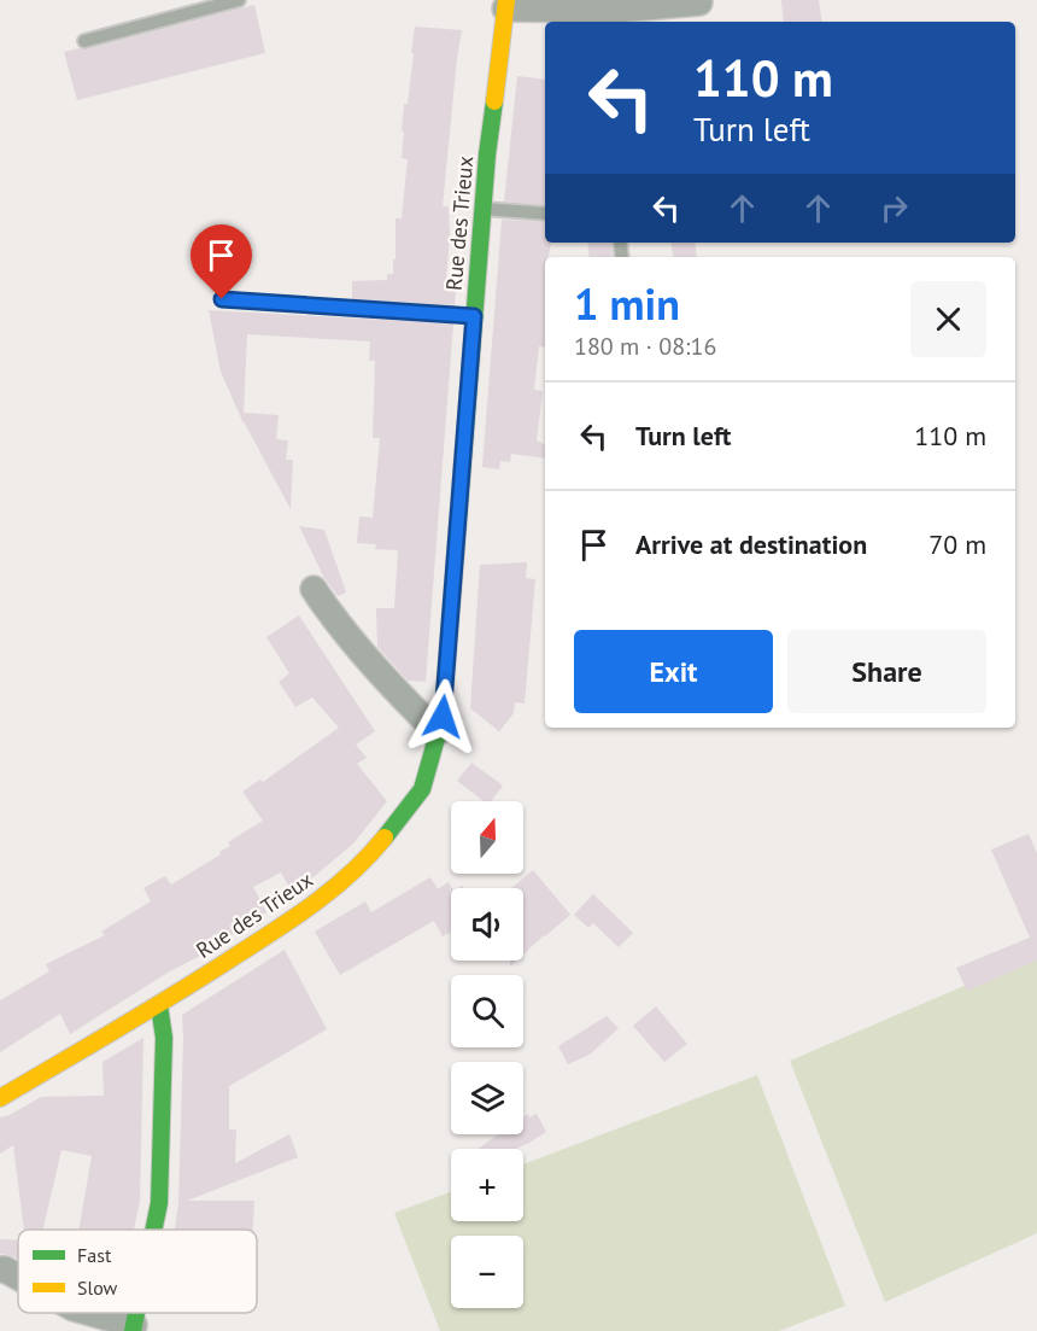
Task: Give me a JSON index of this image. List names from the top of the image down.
{
  "streets": {
    "street": ["Rue des Trieux"]
  },
  "legend": ["Fast", "Slow"],
  "north": "top",
  "page": {
    "turn": ["110 m", "Turn left"],
    "heading": ["1 min", "180 m · 08:16"],
    "list": [
      {
        "name": "Turn left",
        "value": "110 m"
      },
      {
        "name": "Arrive at destination",
        "value": "70 m"
      }
    ],
    "buttons": ["Exit", "Share"],
    "map_buttons": ["+", "−"]
  }
}
